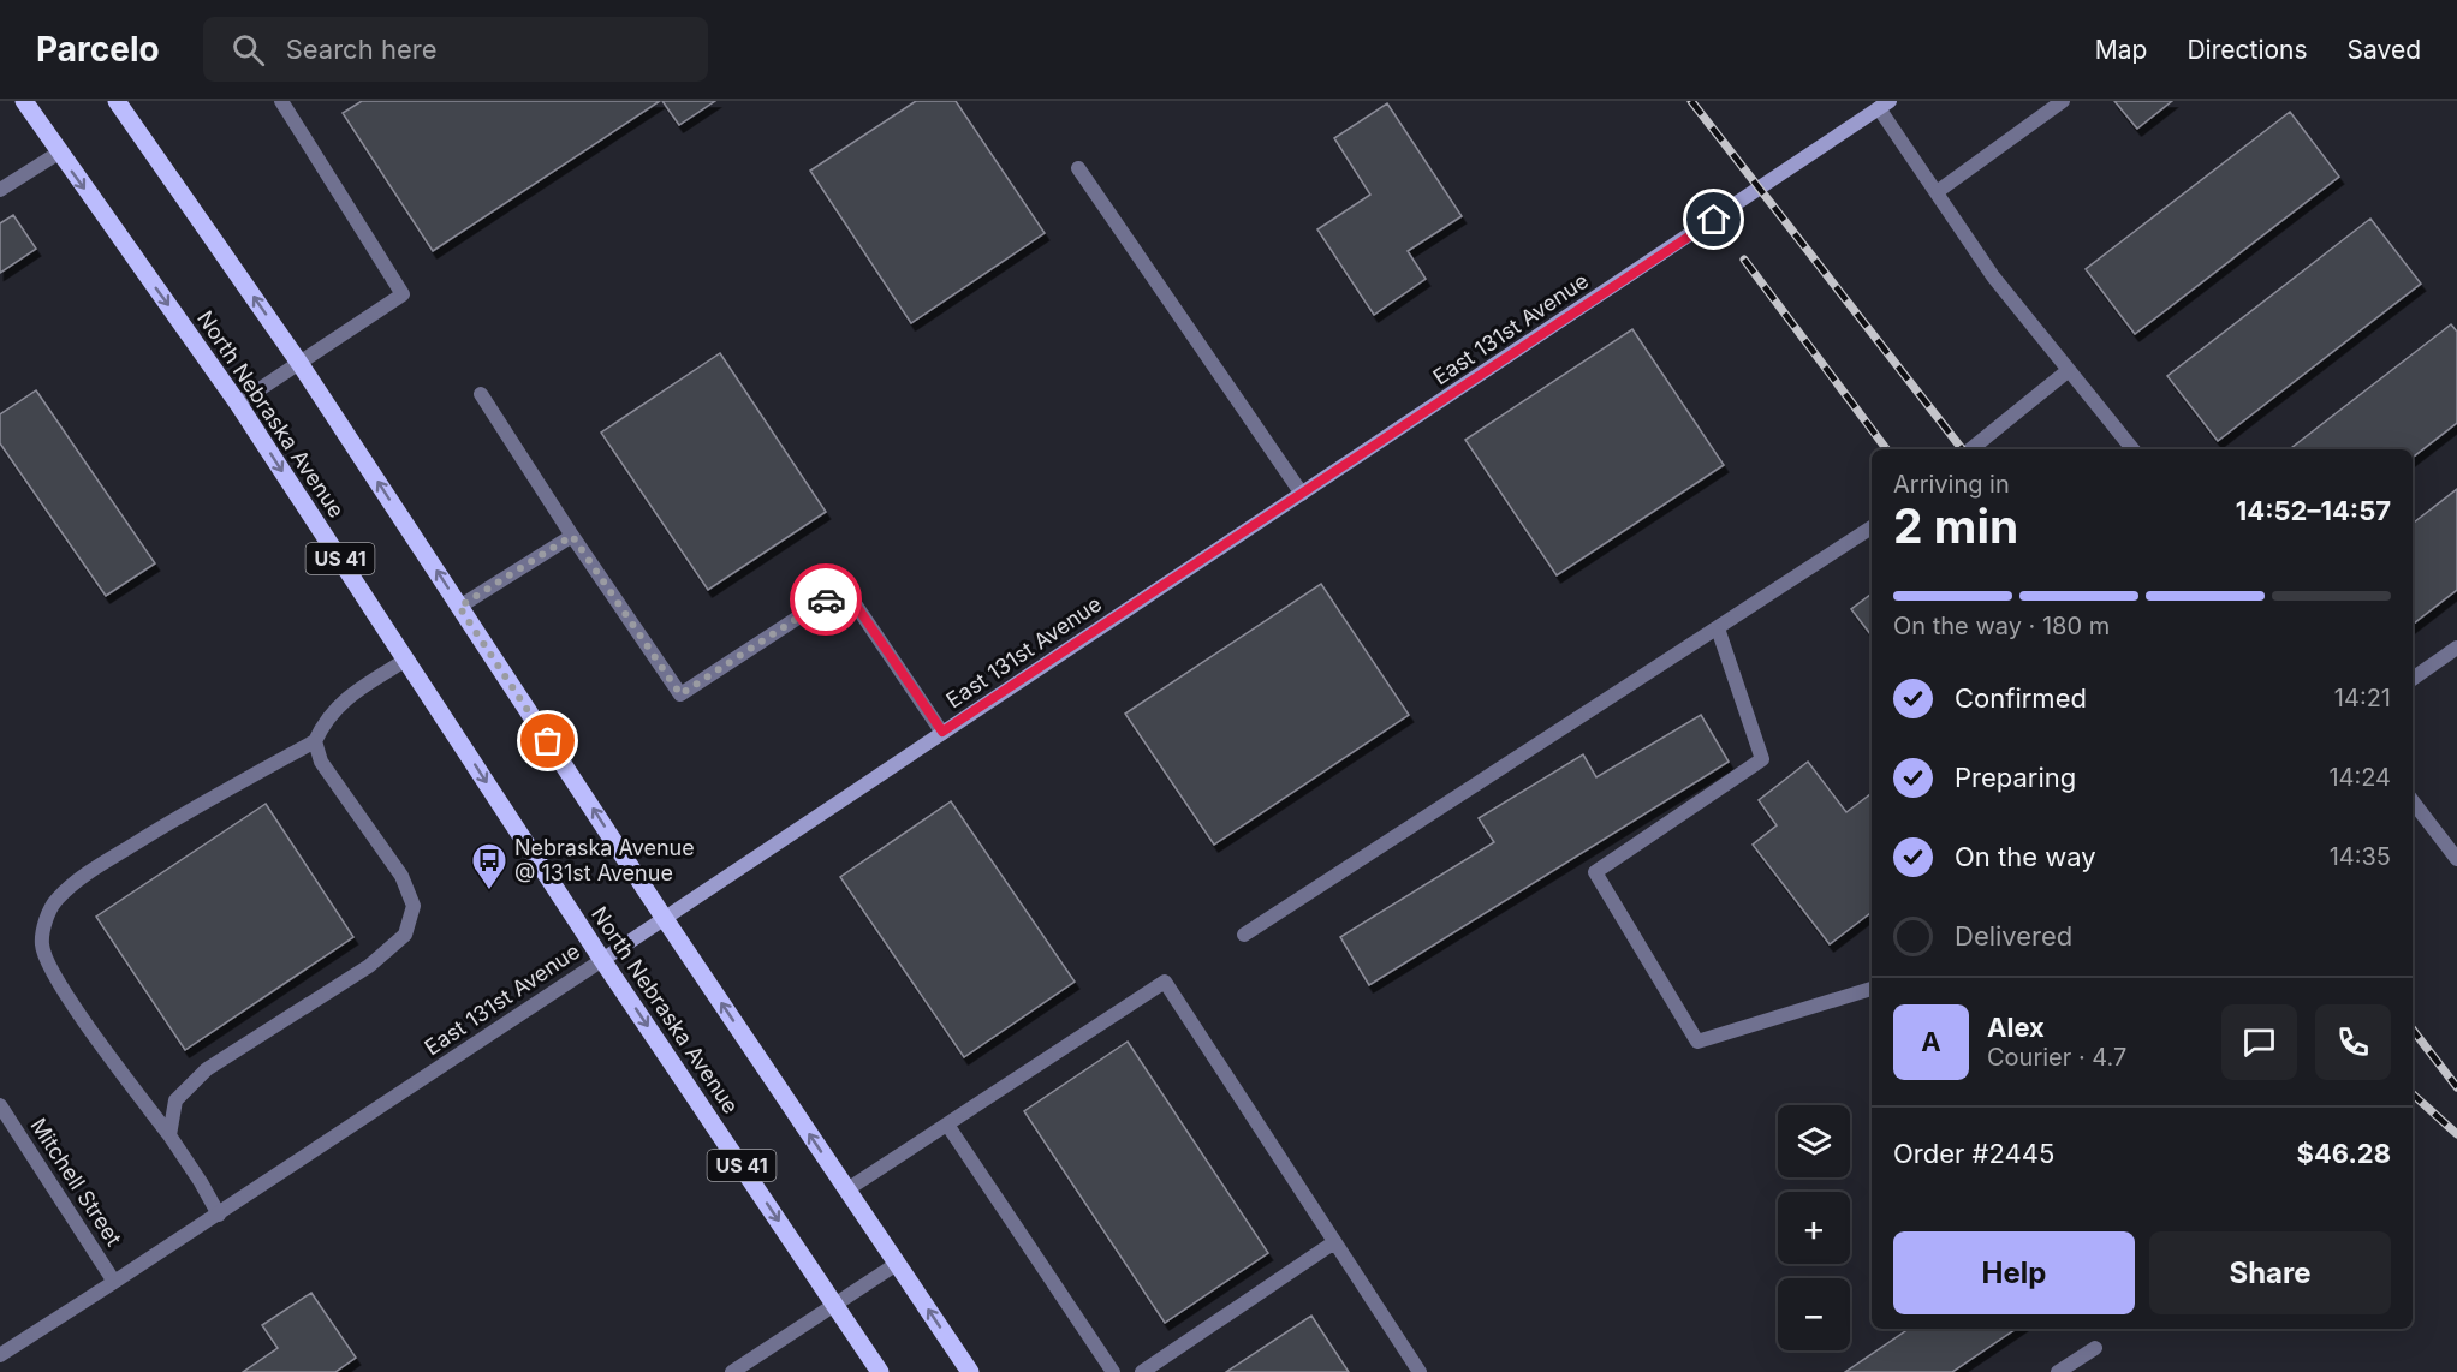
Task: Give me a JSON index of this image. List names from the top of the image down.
{
  "streets": {
    "main road": ["North Nebraska Avenue", "US 41"],
    "street": ["East 131st Avenue", "Mitchell Street"]
  },
  "crossings": [
    ["East 131st Avenue", "North Nebraska Avenue"],
    ["East 131st Avenue", "Mitchell Street"]
  ],
  "places": {
    "bus stop": ["Nebraska Avenue @ 131st Avenue"]
  },
  "page": {
    "header": "Parcelo",
    "search": "Search here",
    "nav": ["Map", "Directions", "Saved"],
    "heading": ["2 min", "Arriving in", "14:52–14:57"],
    "panel": [
      "Alex",
      "Courier · 4.7",
      "Order #2445",
      "$46.28"
    ],
    "bar": "On the way · 180 m",
    "list": [
      ["Confirmed", "14:21"],
      ["Preparing", "14:24"],
      ["On the way", "14:35"],
      "Delivered"
    ],
    "round": "A",
    "map_buttons": ["+", "−"],
    "buttons": ["Help", "Share"]
  }
}
